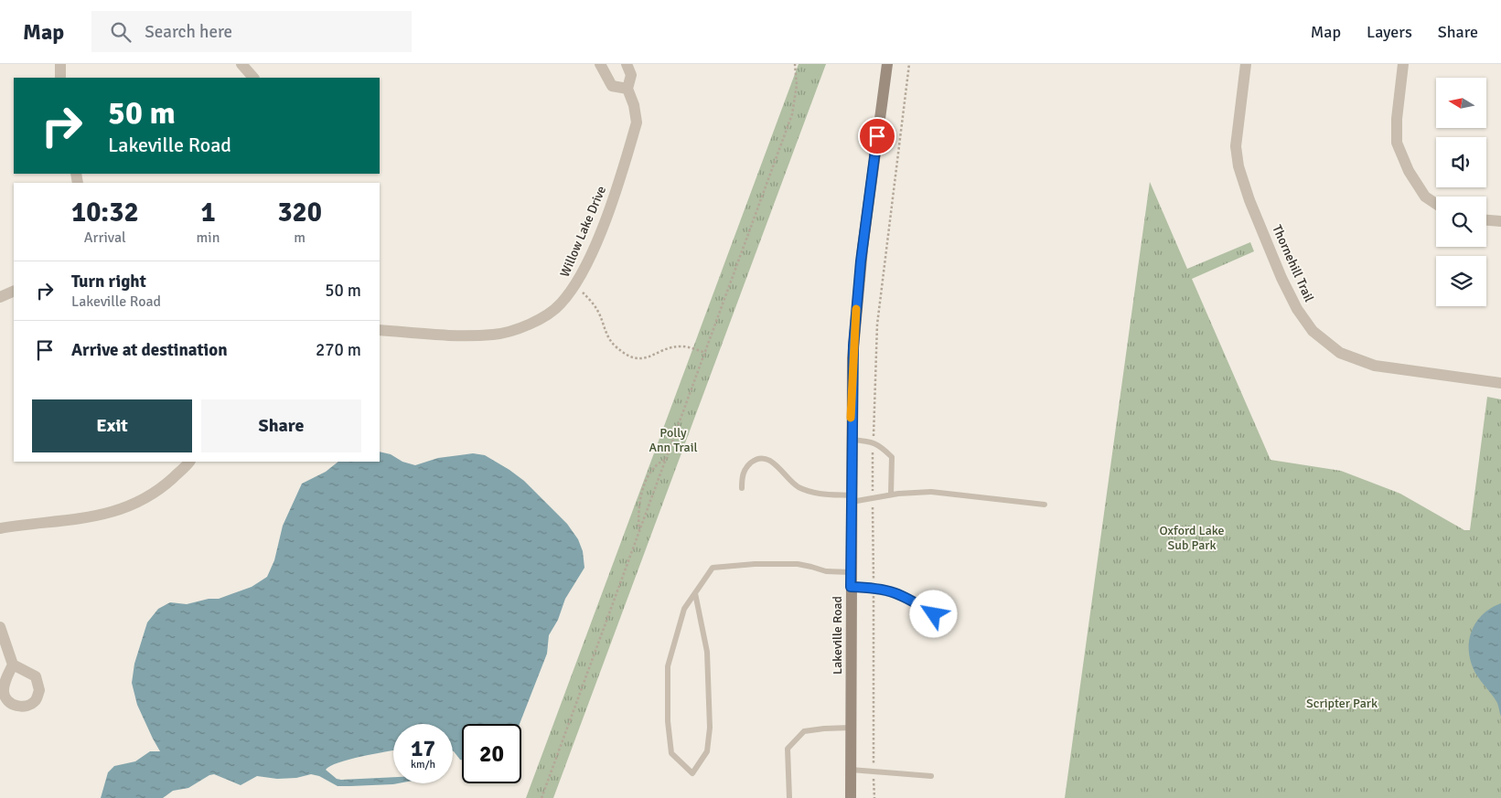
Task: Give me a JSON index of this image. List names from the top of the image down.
{
  "streets": {
    "main road": ["Lakeville Road"],
    "street": ["Willow Lake Drive", "Thornehill Trail"]
  },
  "parks": ["Polly Ann Trail", "Oxford Lake Sub Park", "Scripter Park"],
  "north": "left",
  "page": {
    "header": "Map",
    "search": "Search here",
    "nav": ["Map", "Layers", "Share"],
    "turn": ["50 m", "Lakeville Road"],
    "eta": [
      "10:32",
      "Arrival",
      "1",
      "min",
      "320",
      "m"
    ],
    "list": [
      {
        "name": "Turn right",
        "note": "Lakeville Road",
        "value": "50 m"
      },
      {
        "name": "Arrive at destination",
        "value": "270 m"
      }
    ],
    "buttons": ["Exit", "Share"],
    "speed": "17 km/h",
    "limit": "20"
  }
}
